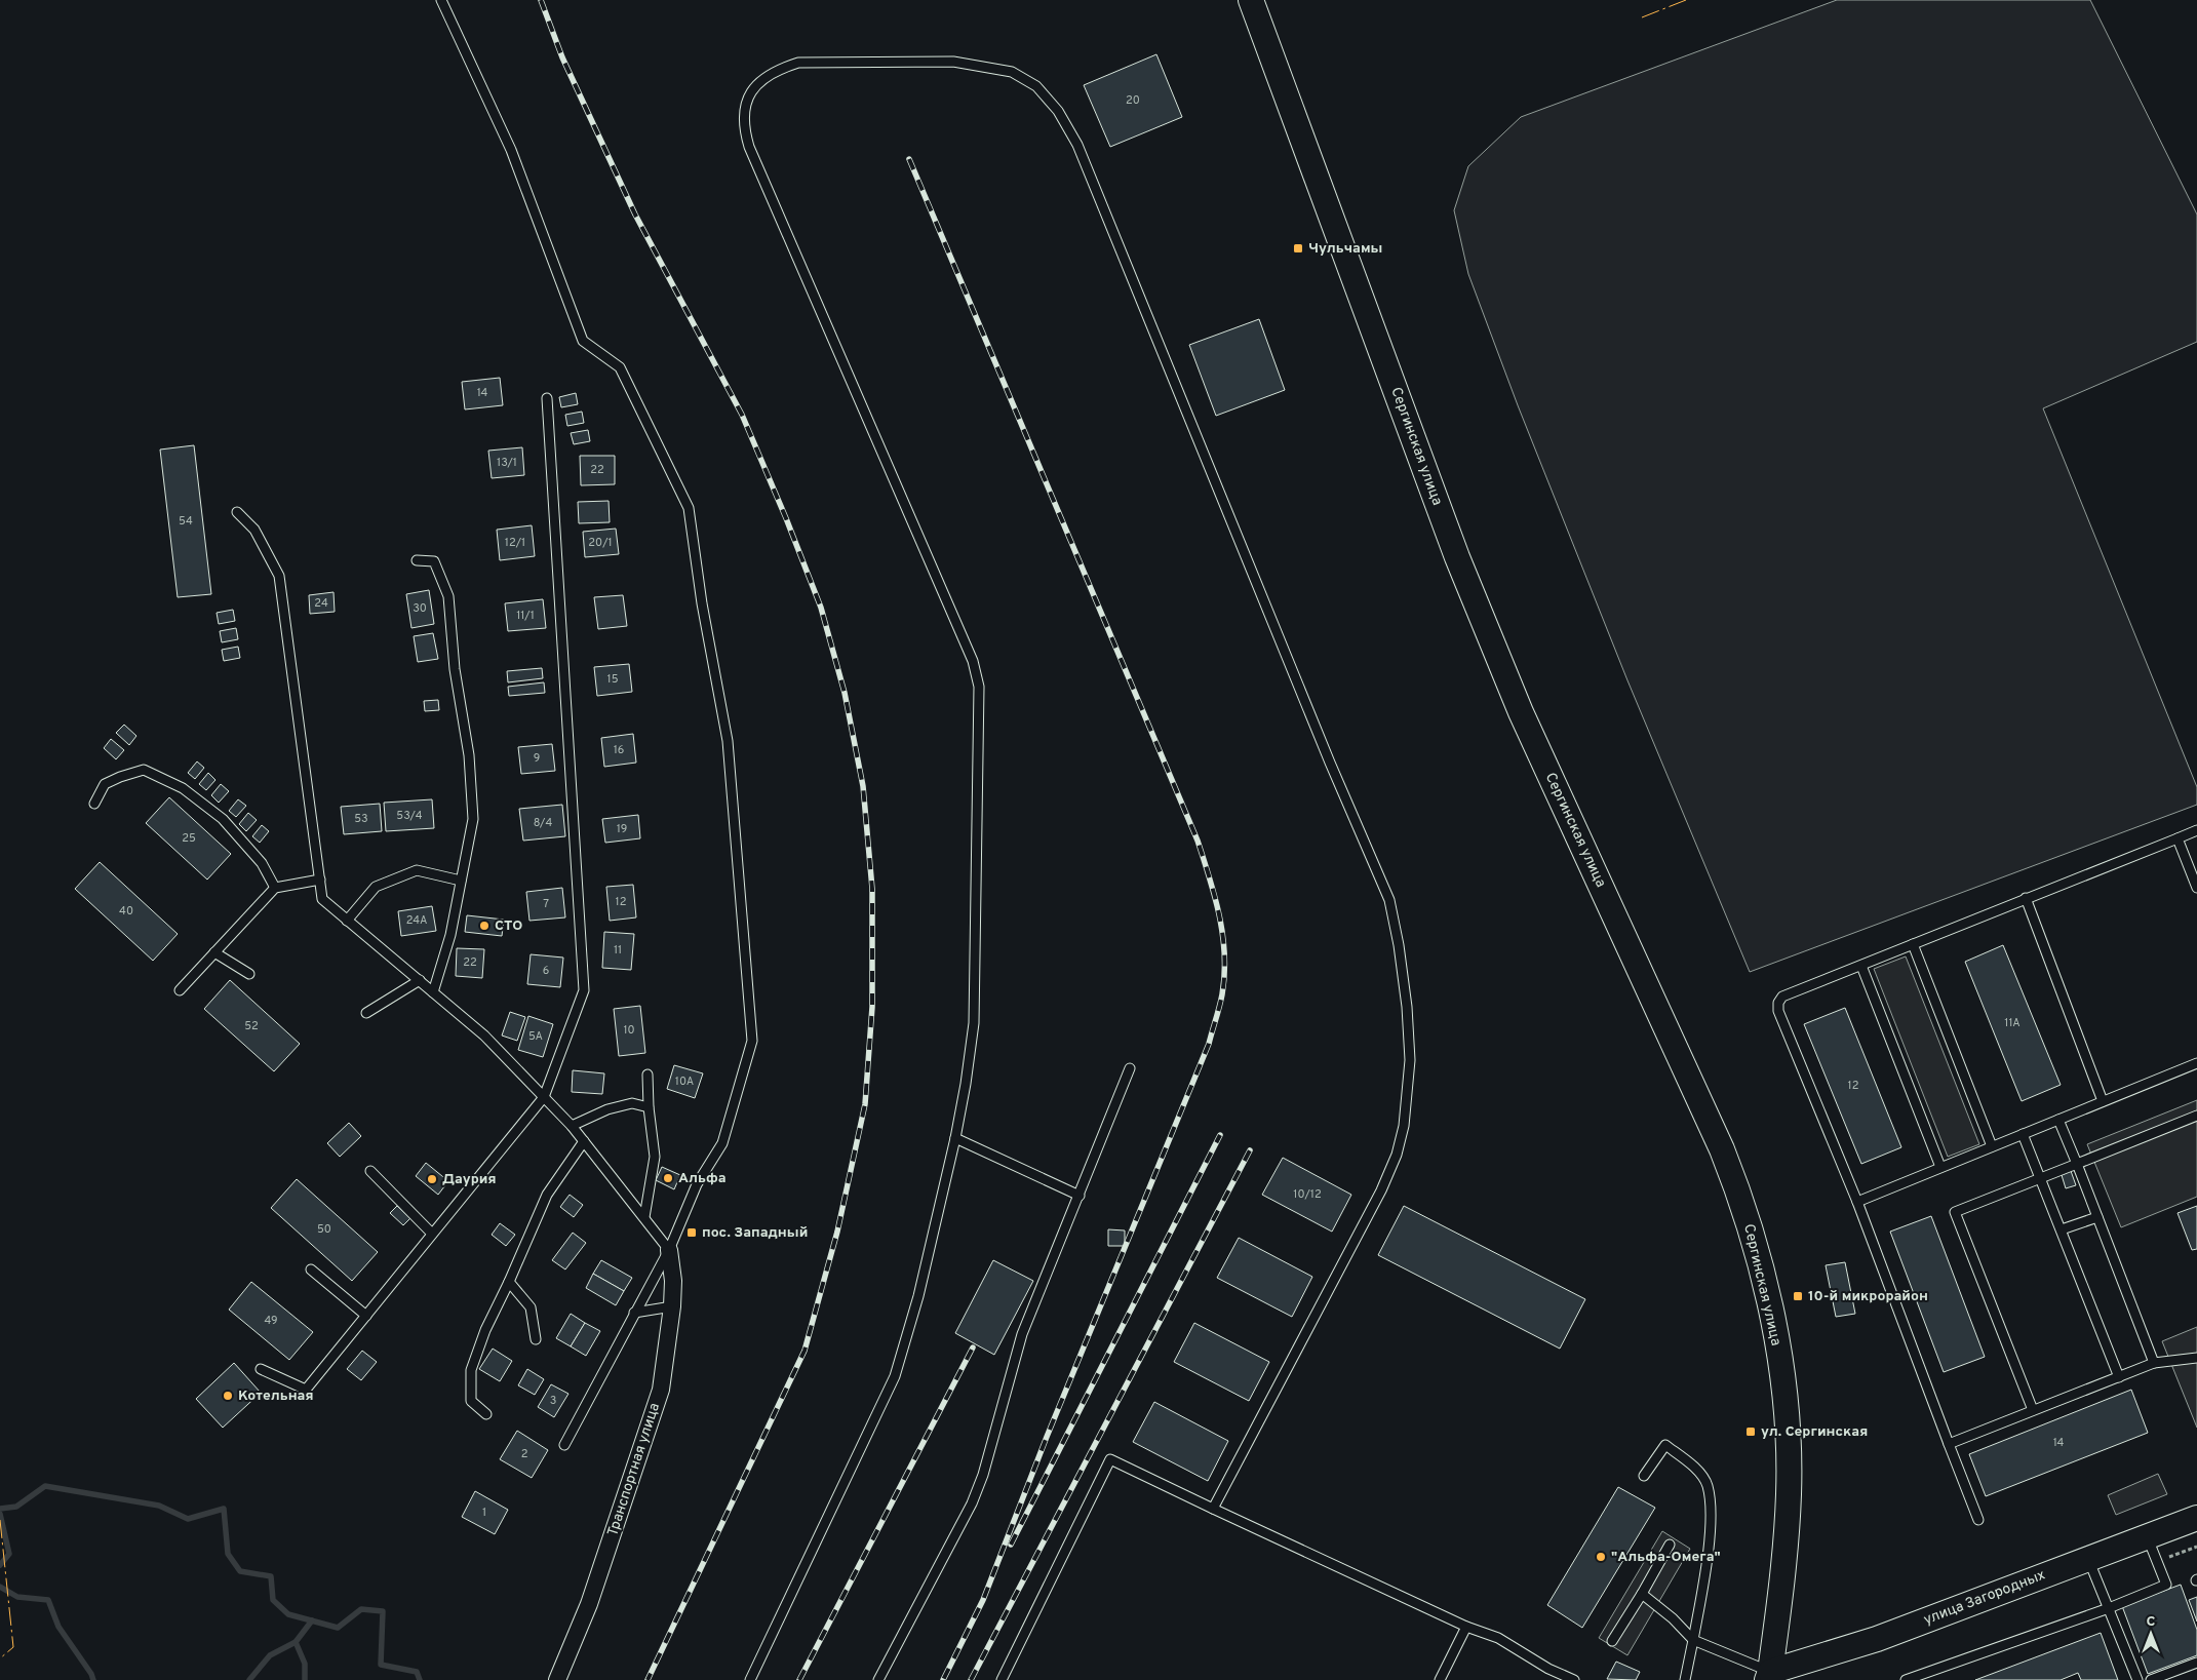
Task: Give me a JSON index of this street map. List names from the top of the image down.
{
  "streets": {
    "main road": ["Сергинская улица", "улица Загородных"],
    "street": ["Транспортная улица"]
  },
  "crossings": [
    ["Сергинская улица", "улица Загородных"]
  ],
  "places": {
    "transit": [
      "Чульчамы",
      "пос. Западный",
      "10-й микрорайон",
      "ул. Сергинская"
    ],
    "other": [
      "СТО",
      "Альфа",
      "Даурия",
      "Котельная",
      "\"Альфа-Омега\""
    ]
  },
  "house_numbers": [
    "20",
    "14",
    "13/1",
    "22",
    "54",
    "12/1",
    "20/1",
    "24",
    "30",
    "11/1",
    "15",
    "16",
    "9",
    "53/4",
    "53",
    "8/4",
    "19",
    "25",
    "12",
    "7",
    "40",
    "24А",
    "11",
    "22",
    "6",
    "11А",
    "52",
    "10",
    "5А",
    "10А",
    "12",
    "10/12",
    "50",
    "49",
    "3",
    "14",
    "2",
    "1"
  ],
  "north": "top"
}
